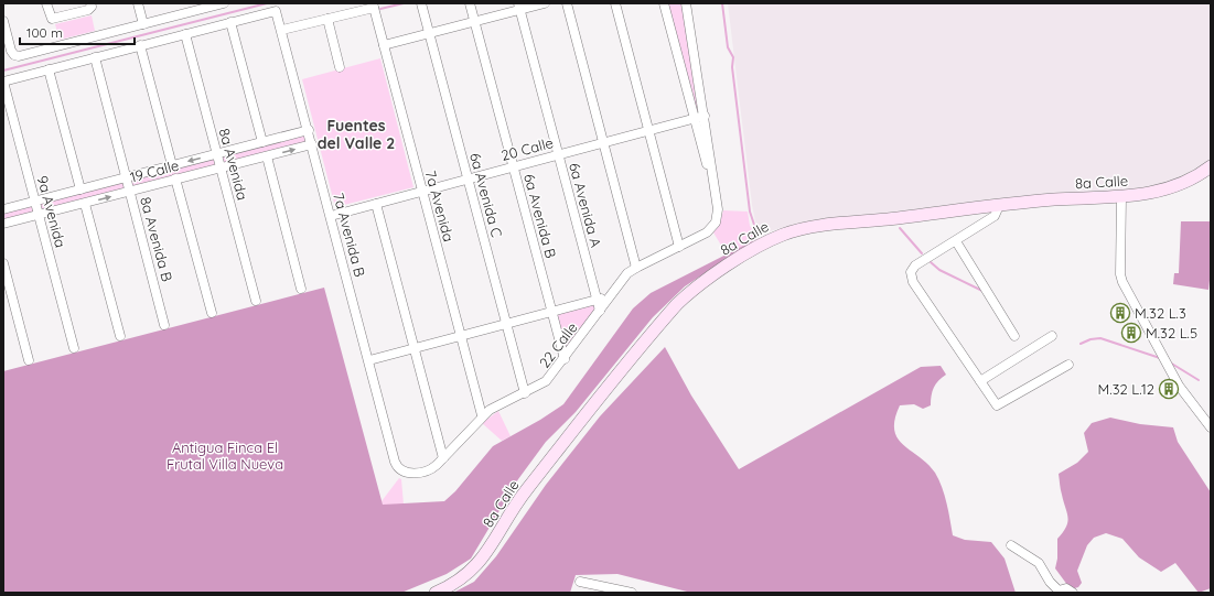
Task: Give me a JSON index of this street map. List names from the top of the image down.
{
  "streets": {
    "main road": ["8a Calle"],
    "street": [
      "20 Calle",
      "8a Avenida",
      "19 Calle",
      "6a Avenida C",
      "6a Avenida A",
      "7a Avenida",
      "9a Avenida",
      "6a Avenida B",
      "7a Avenida B",
      "8a Avenida B",
      "22 Calle"
    ]
  },
  "crossings": [
    ["20 Calle", "6a Avenida C"],
    ["20 Calle", "6a Avenida A"],
    ["20 Calle", "7a Avenida"],
    ["20 Calle", "6a Avenida B"],
    ["20 Calle", "7a Avenida B"],
    ["8a Avenida", "19 Calle"],
    ["19 Calle", "9a Avenida"],
    ["19 Calle", "7a Avenida B"],
    ["19 Calle", "8a Avenida B"],
    ["6a Avenida C", "22 Calle"],
    ["6a Avenida A", "22 Calle"],
    ["7a Avenida", "22 Calle"],
    ["6a Avenida B", "22 Calle"],
    ["7a Avenida B", "22 Calle"]
  ],
  "districts": ["Fuentes del Valle 2"],
  "parks": ["Antigua Finca El Frutal Villa Nueva"],
  "places": {
    "building": ["M.32 L.3", "M.32 L.5", "M.32 L.12"]
  },
  "scale_bar": "100 m"
}
